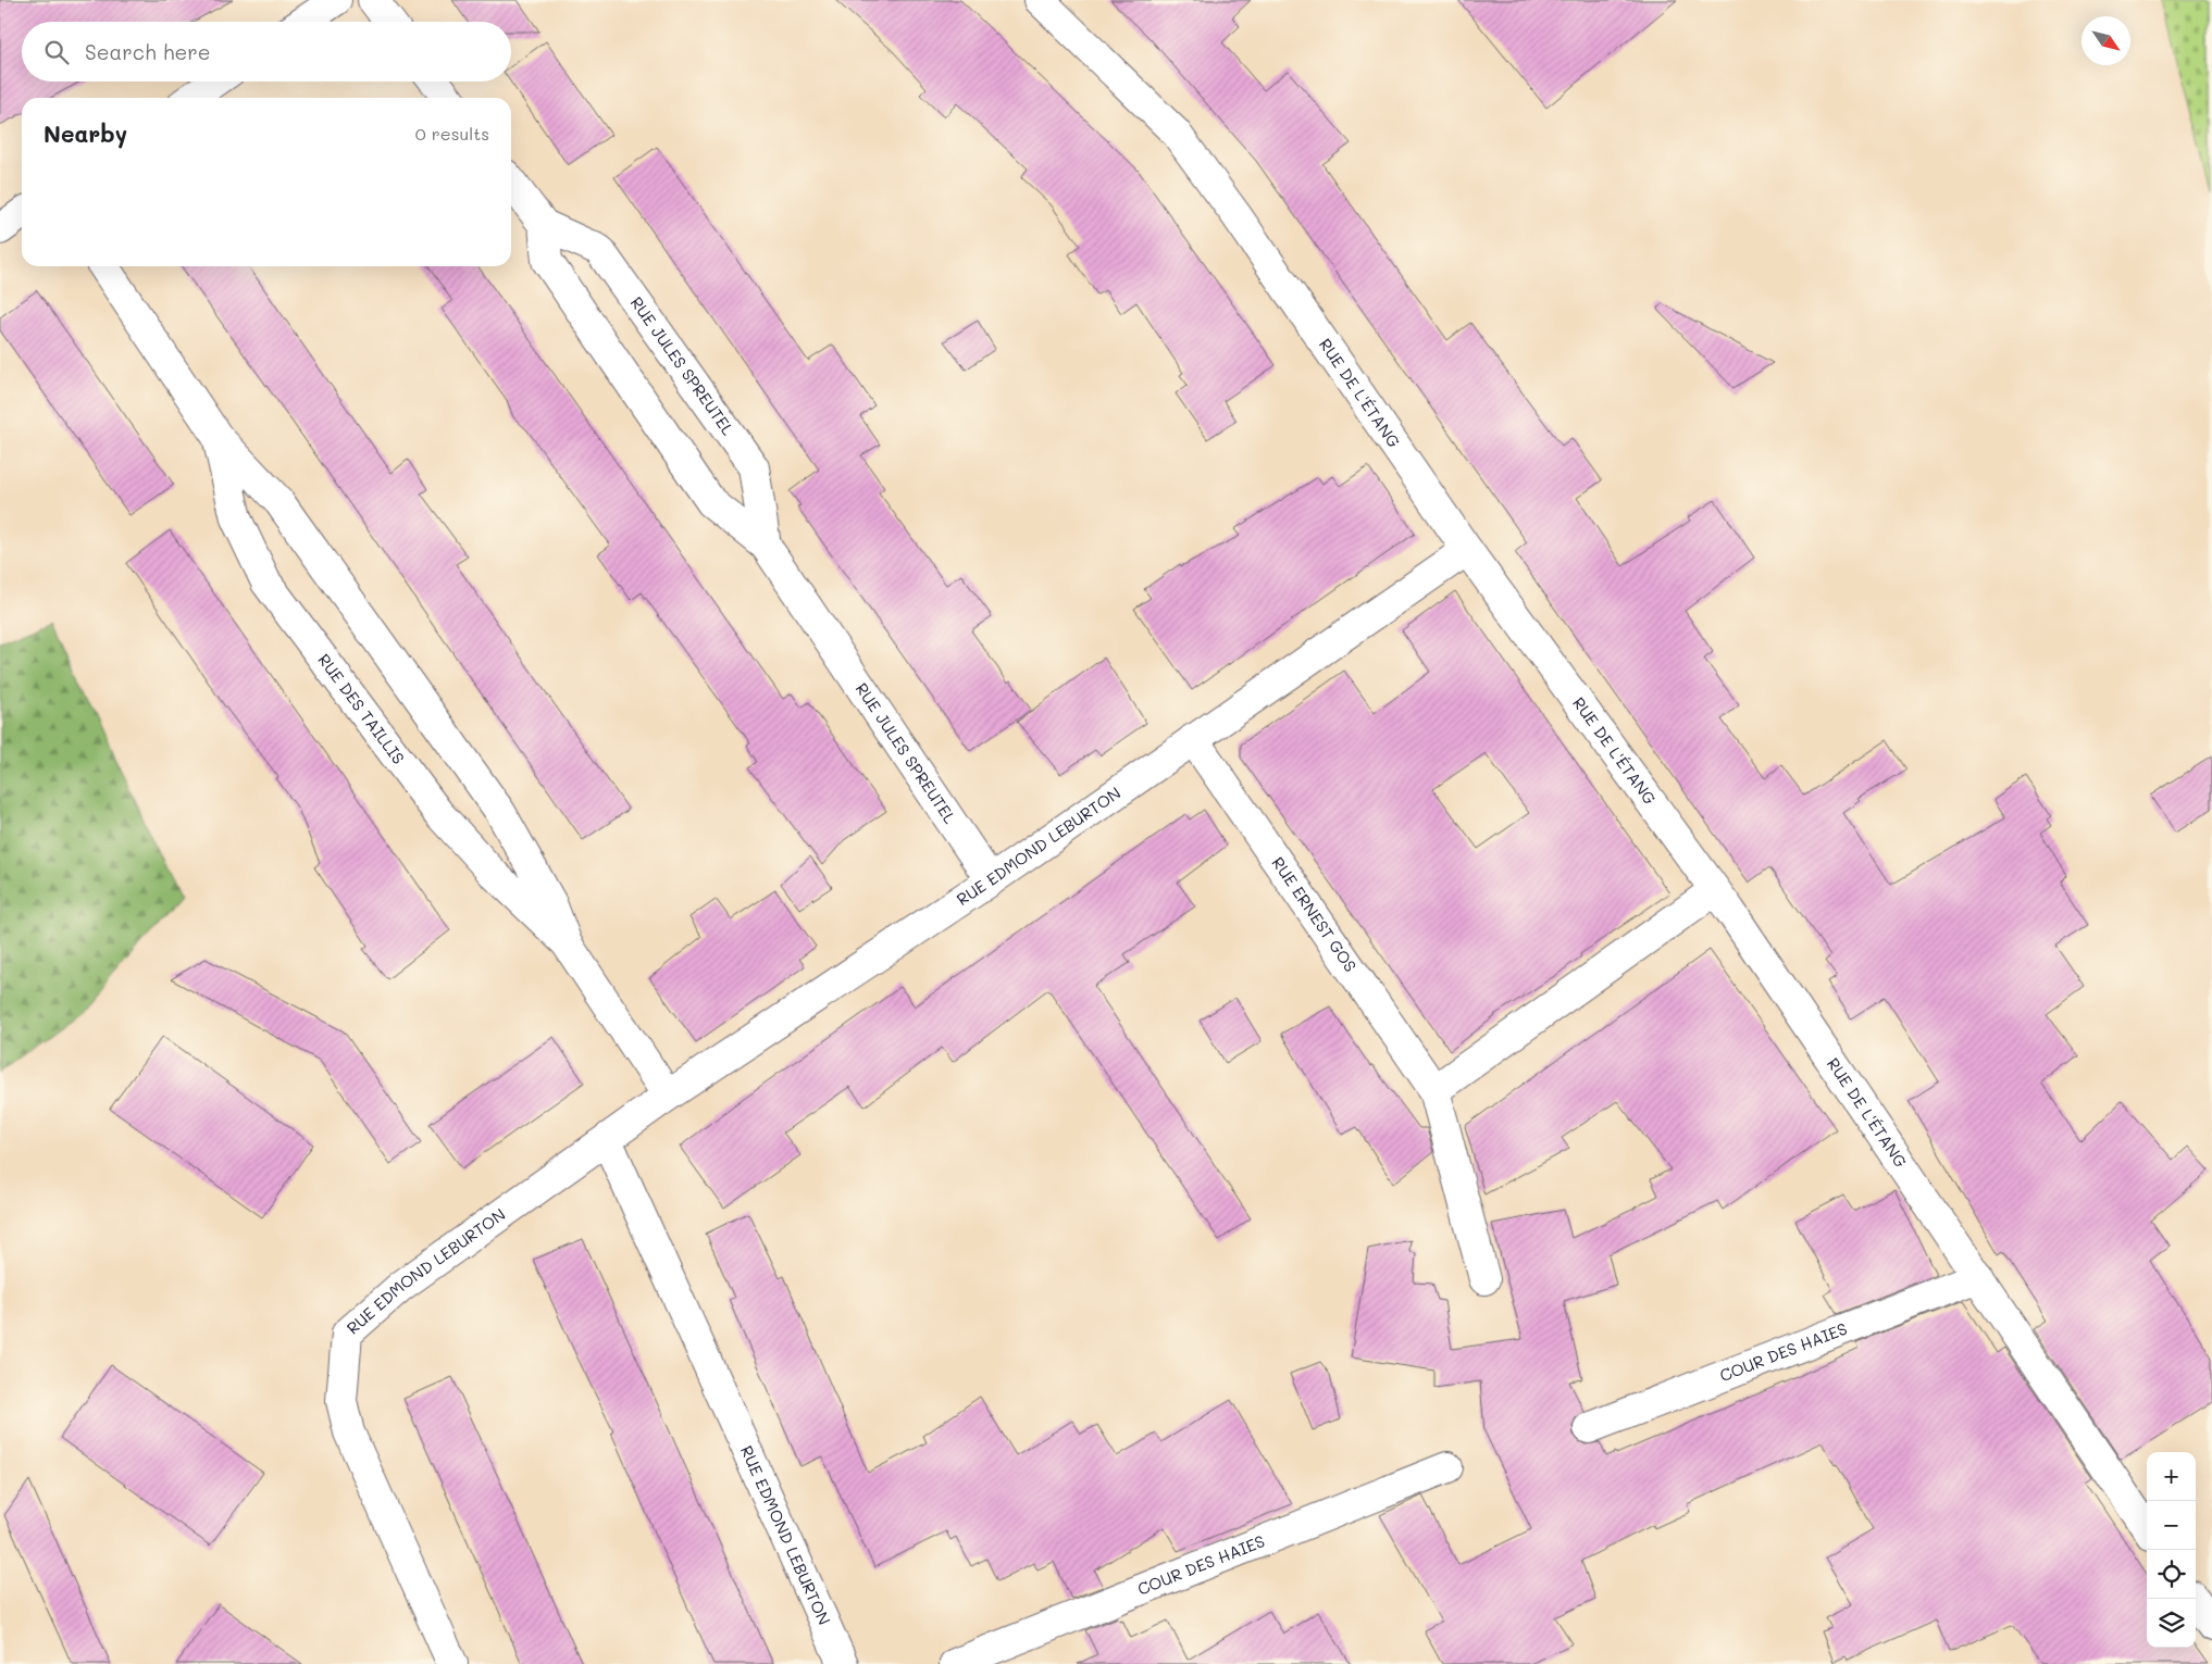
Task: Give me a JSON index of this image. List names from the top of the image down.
{
  "streets": {
    "street": [
      "RUE JULES SPREUTEL",
      "RUE DE L'ÉTANG",
      "RUE DES TAILLIS",
      "RUE EDMOND LEBURTON",
      "RUE ERNEST GOS",
      "COUR DES HAIES"
    ]
  },
  "crossings": [
    ["RUE JULES SPREUTEL", "RUE EDMOND LEBURTON"],
    ["RUE DE L'ÉTANG", "RUE EDMOND LEBURTON"],
    ["RUE DE L'ÉTANG", "COUR DES HAIES"],
    ["RUE DES TAILLIS", "RUE EDMOND LEBURTON"],
    ["RUE EDMOND LEBURTON", "RUE ERNEST GOS"]
  ],
  "north": "bottom right",
  "page": {
    "search": "Search here",
    "heading": ["Nearby", "0 results"],
    "map_buttons": ["+", "−"]
  }
}
